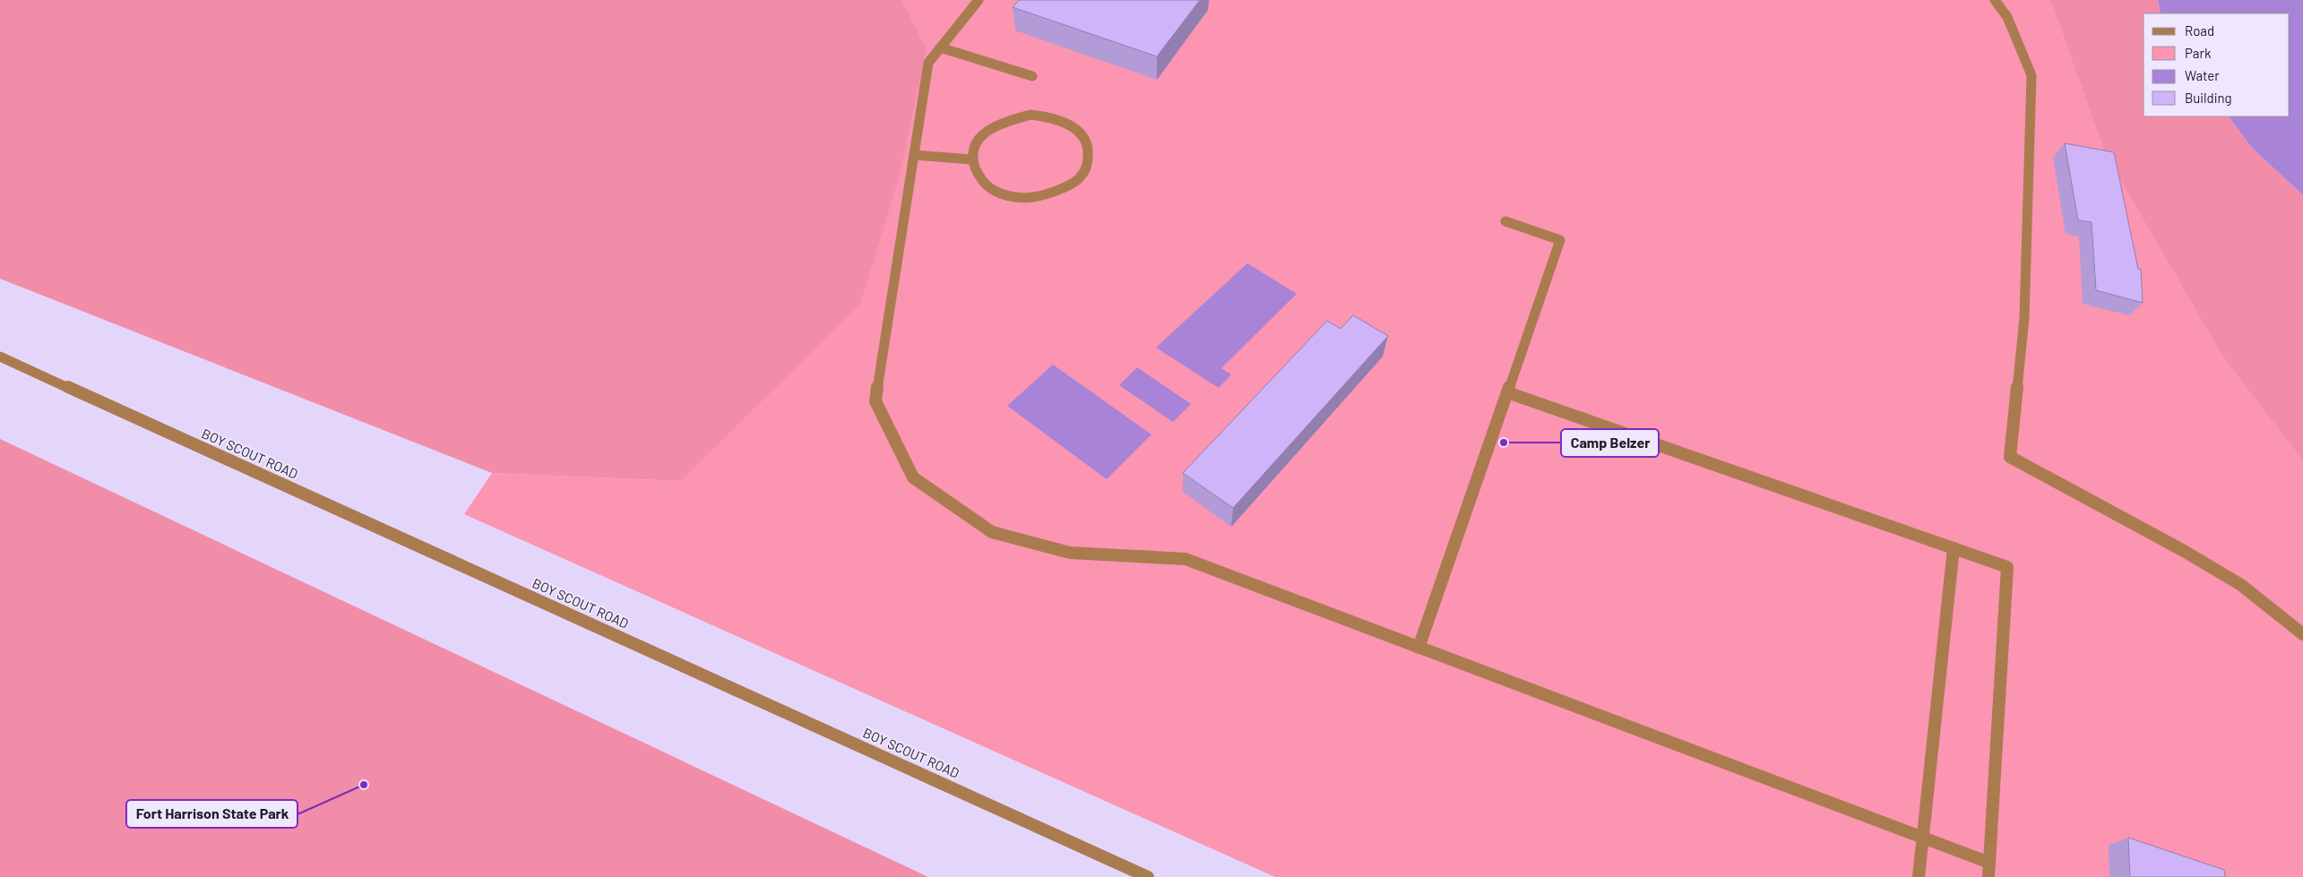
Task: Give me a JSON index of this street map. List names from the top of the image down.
{
  "streets": {
    "street": ["BOY SCOUT ROAD"]
  },
  "places": ["Camp Belzer", "Fort Harrison State Park"],
  "legend": [
    "Road",
    "Park",
    "Water",
    "Building"
  ]
}
